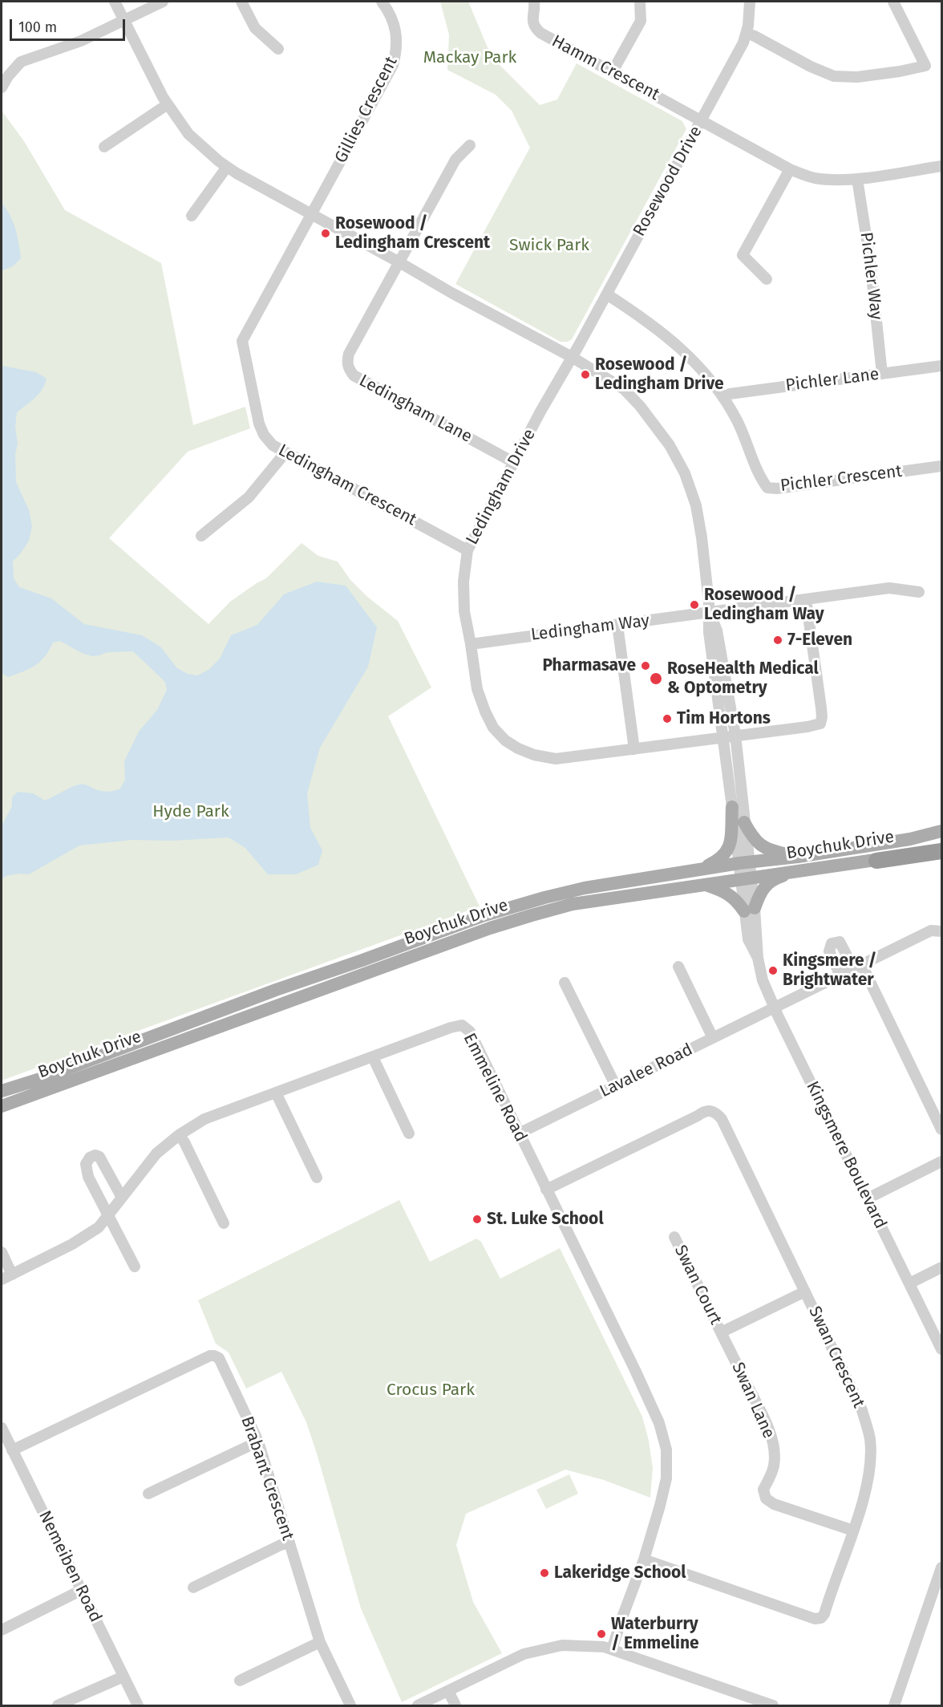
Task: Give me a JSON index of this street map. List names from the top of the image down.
{
  "streets": {
    "main road": ["Boychuk Drive"],
    "street": [
      "Hamm Crescent",
      "Gillies Crescent",
      "Rosewood Drive",
      "Pichler Way",
      "Pichler Lane",
      "Ledingham Lane",
      "Pichler Crescent",
      "Ledingham Crescent",
      "Ledingham Drive",
      "Ledingham Way",
      "Lavalee Road",
      "Emmeline Road",
      "Kingsmere Boulevard",
      "Swan Court",
      "Swan Crescent",
      "Swan Lane",
      "Brabant Crescent",
      "Nemeiben Road"
    ]
  },
  "crossings": [
    ["Hamm Crescent", "Rosewood Drive"],
    ["Gillies Crescent", "Ledingham Crescent"],
    ["Rosewood Drive", "Pichler Crescent"],
    ["Rosewood Drive", "Ledingham Drive"],
    ["Pichler Way", "Pichler Lane"],
    ["Pichler Lane", "Pichler Crescent"],
    ["Ledingham Lane", "Ledingham Drive"],
    ["Ledingham Crescent", "Ledingham Drive"],
    ["Ledingham Drive", "Ledingham Way"],
    ["Boychuk Drive", "Kingsmere Boulevard"],
    ["Lavalee Road", "Emmeline Road"],
    ["Lavalee Road", "Kingsmere Boulevard"],
    ["Emmeline Road", "Swan Crescent"],
    ["Swan Court", "Swan Lane"],
    ["Swan Crescent", "Swan Lane"],
    ["Brabant Crescent", "Nemeiben Road"]
  ],
  "parks": [
    "Mackay Park",
    "Swick Park",
    "Hyde Park",
    "Crocus Park"
  ],
  "places": [
    "Rosewood / Ledingham Crescent",
    "Rosewood / Ledingham Drive",
    "Rosewood / Ledingham Way",
    "7-Eleven",
    "Pharmasave",
    "RoseHealth Medical & Optometry",
    "Tim Hortons",
    "Kingsmere / Brightwater",
    "St. Luke School",
    "Lakeridge School",
    "Waterburry / Emmeline"
  ],
  "scale_bar": "100 m"
}
